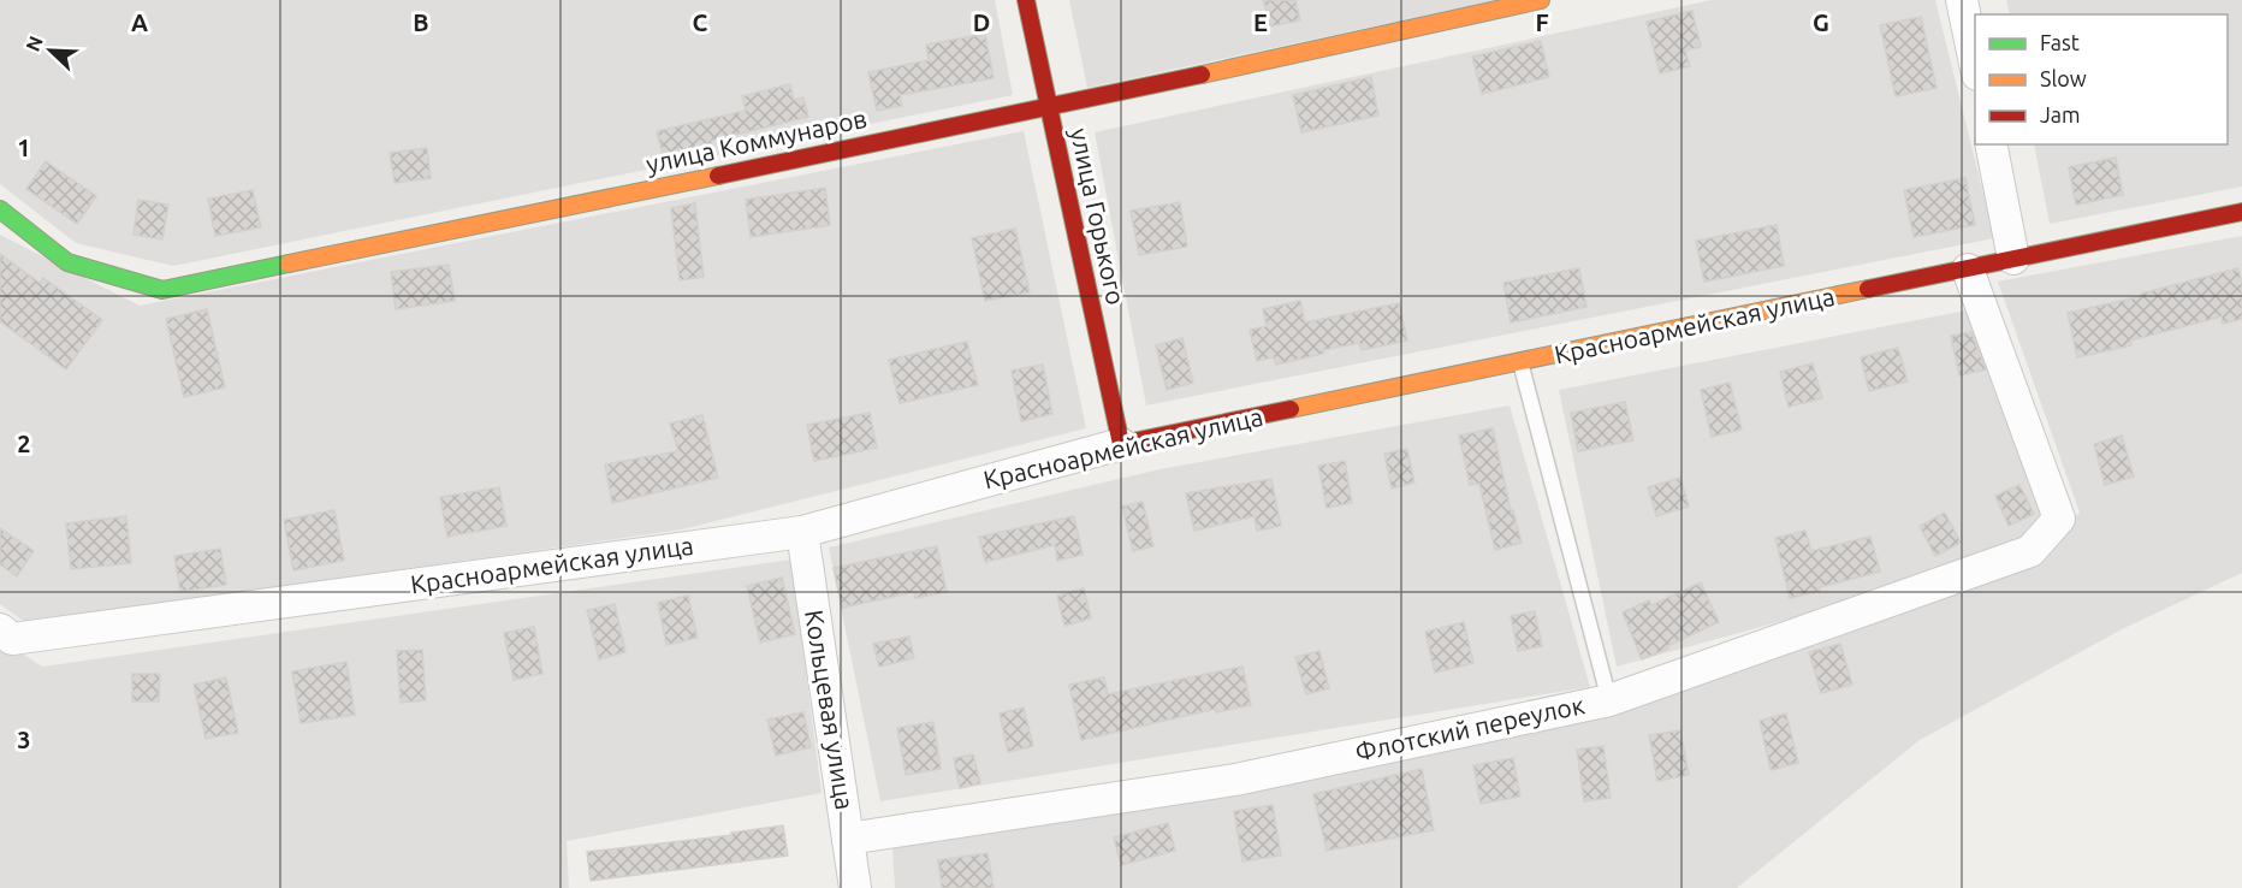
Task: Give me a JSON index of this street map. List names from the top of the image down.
{
  "streets": {
    "street": [
      "улица Коммунаров",
      "улица Горького",
      "Красноармейская улица",
      "Кольцевая улица",
      "Флотский переулок"
    ]
  },
  "crossings": [
    ["улица Коммунаров", "улица Горького"],
    ["улица Горького", "Красноармейская улица"],
    ["Красноармейская улица", "Кольцевая улица"],
    ["Красноармейская улица", "Флотский переулок"],
    ["Кольцевая улица", "Флотский переулок"]
  ],
  "legend": ["Fast", "Slow", "Jam"],
  "north": "top left",
  "grid": {
    "columns": [
      "A",
      "B",
      "C",
      "D",
      "E",
      "F",
      "G"
    ],
    "rows": ["1", "2", "3"]
  }
}
